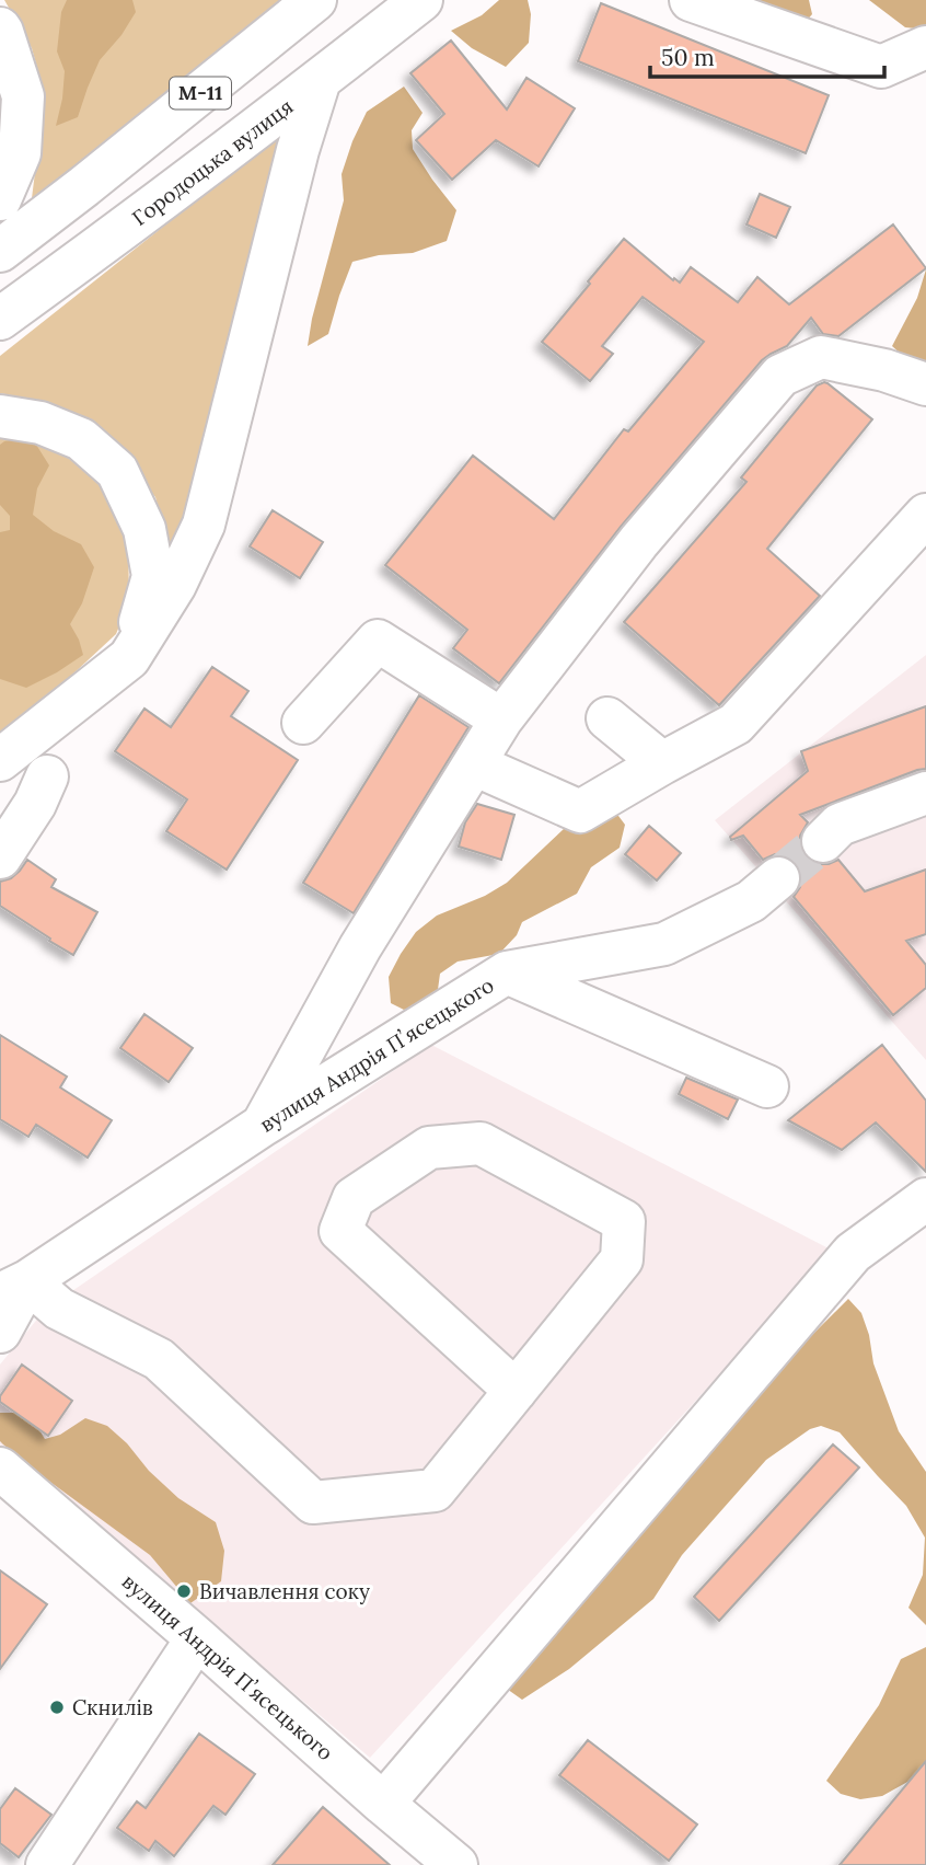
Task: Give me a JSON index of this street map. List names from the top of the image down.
{
  "streets": {
    "main road": ["М-11", "Городоцька вулиця", "вулиця Андрія Пʼясецького"]
  },
  "places": ["Вичавлення соку", "Скнилів"],
  "scale_bar": "50 m"
}
